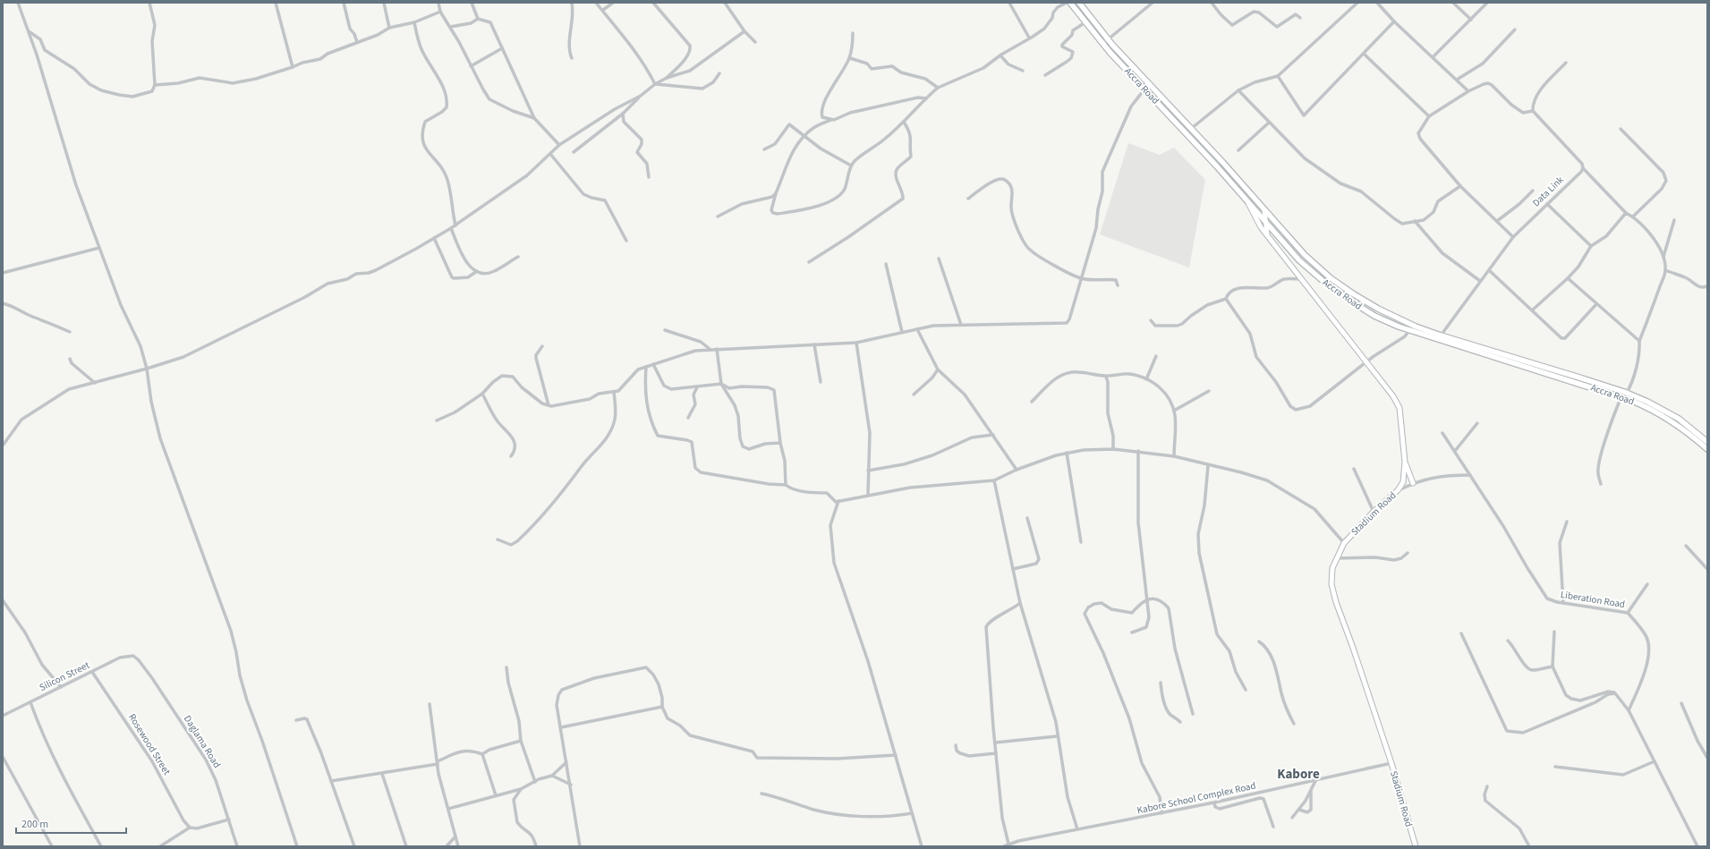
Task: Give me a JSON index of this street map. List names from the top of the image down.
{
  "streets": {
    "main road": ["Accra Road", "Stadium Road"],
    "street": [
      "Data Link",
      "Liberation Road",
      "Silicon Street",
      "Daglama Road",
      "Rosewood Street",
      "Kabore School Complex Road"
    ]
  },
  "crossings": [
    ["Accra Road", "Data Link"],
    ["Accra Road", "Stadium Road"],
    ["Stadium Road", "Kabore School Complex Road"],
    ["Silicon Street", "Daglama Road"],
    ["Silicon Street", "Rosewood Street"]
  ],
  "districts": ["Kabore"],
  "scale_bar": "200 m"
}
